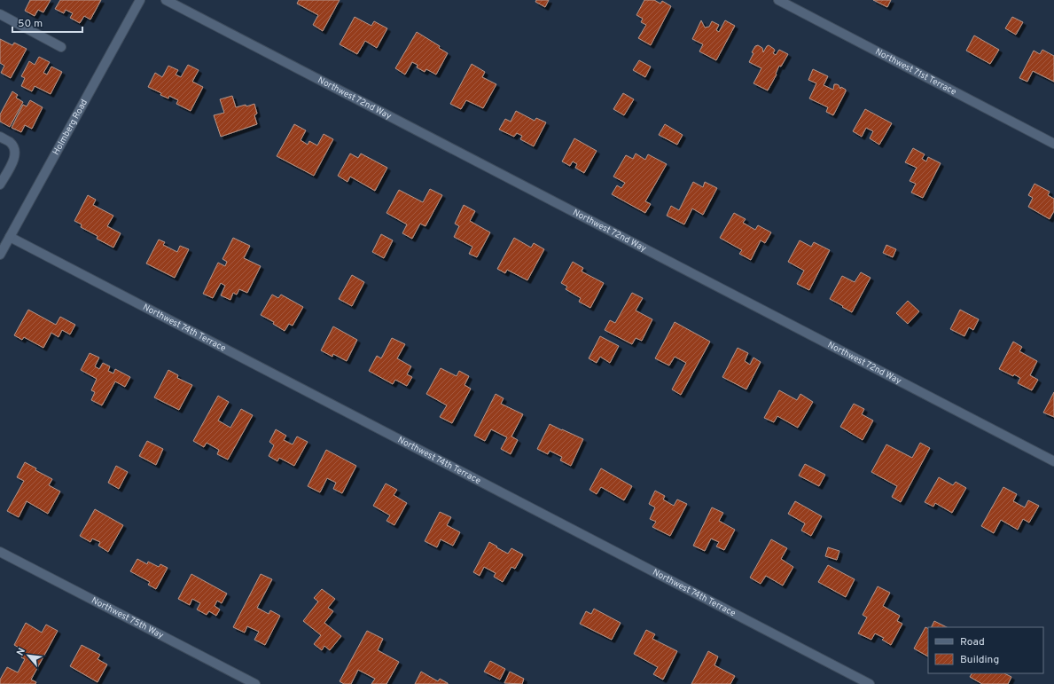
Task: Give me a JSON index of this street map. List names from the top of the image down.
{
  "streets": {
    "street": [
      "Northwest 71st Terrace",
      "Northwest 72nd Way",
      "Holmberg Road",
      "Northwest 74th Terrace",
      "Northwest 75th Way"
    ]
  },
  "crossings": [
    ["Holmberg Road", "Northwest 74th Terrace"]
  ],
  "legend": ["Road", "Building"],
  "scale_bar": "50 m",
  "north": "top left"
}
